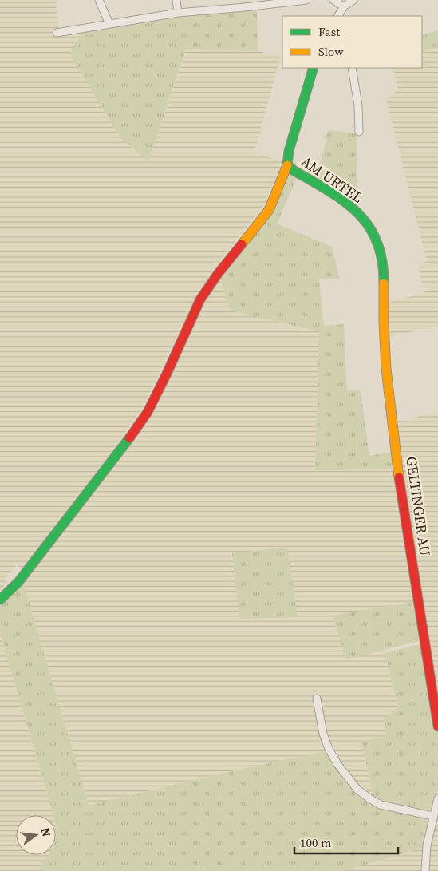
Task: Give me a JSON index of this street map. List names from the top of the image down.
{
  "streets": {
    "street": ["AM URTEL", "GELTINGER AU"]
  },
  "crossings": [
    ["AM URTEL", "GELTINGER AU"]
  ],
  "legend": ["Fast", "Slow"],
  "scale_bar": "100 m",
  "north": "right"
}
